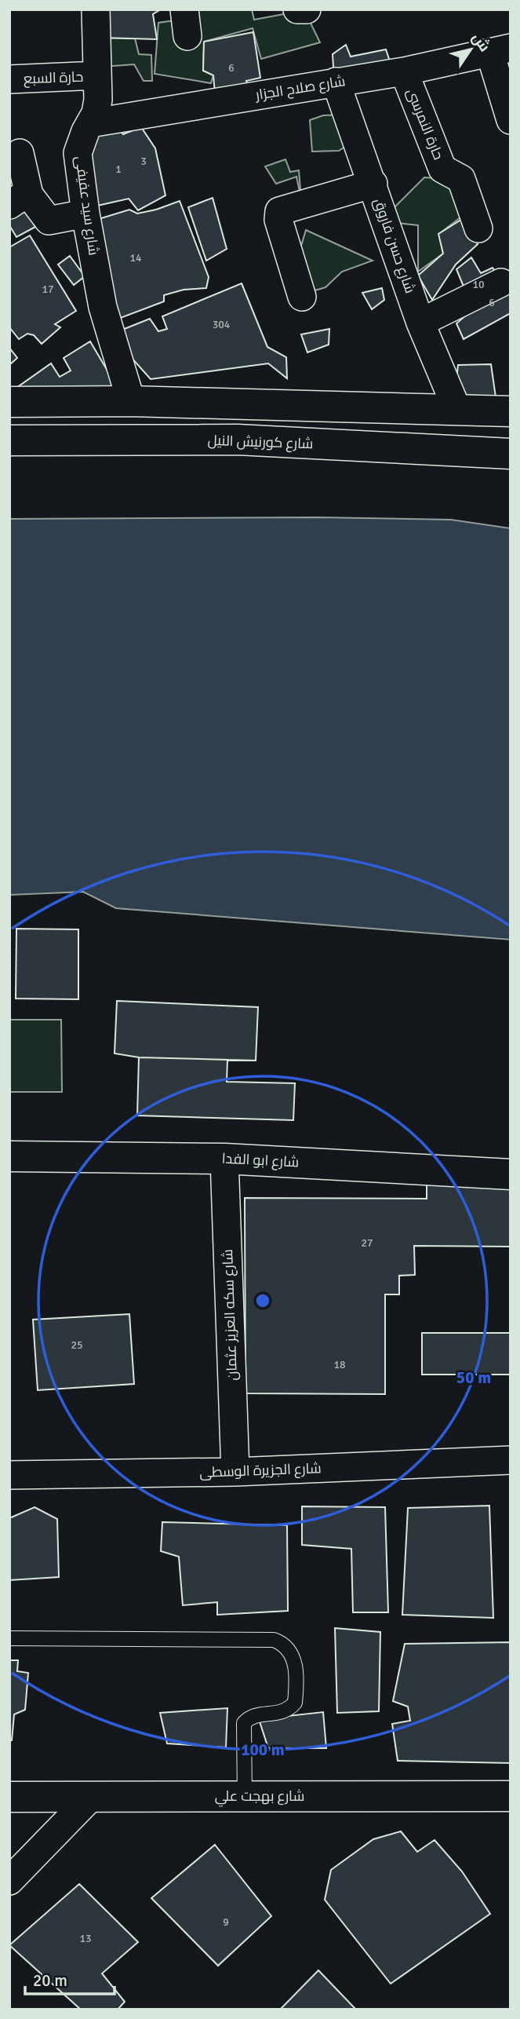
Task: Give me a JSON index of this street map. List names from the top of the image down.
{
  "streets": {
    "main road": ["شارع كورنيش النيل", "شارع ابو الفدا", "شارع بهجت علي"],
    "street": [
      "حارة السبع",
      "شارع صلاح الجزار",
      "حارة النمرسى",
      "شارع سيد عفيفى",
      "شارع حسن فاروق",
      "شارع سكه العزيز عثمان",
      "شارع الجزيرة الوسطى"
    ]
  },
  "crossings": [
    ["حارة السبع", "شارع سيد عفيفى"],
    ["شارع صلاح الجزار", "حارة النمرسى"],
    ["شارع صلاح الجزار", "شارع سيد عفيفى"],
    ["شارع صلاح الجزار", "شارع حسن فاروق"],
    ["شارع ابو الفدا", "شارع سكه العزيز عثمان"],
    ["شارع سكه العزيز عثمان", "شارع الجزيرة الوسطى"]
  ],
  "house_numbers": [
    "6",
    "3",
    "1",
    "14",
    "10",
    "17",
    "6",
    "304",
    "27",
    "25",
    "18",
    "9",
    "13"
  ],
  "scale_bar": "20 m",
  "north": "top right",
  "rings": ["50 m", "100 m"]
}
